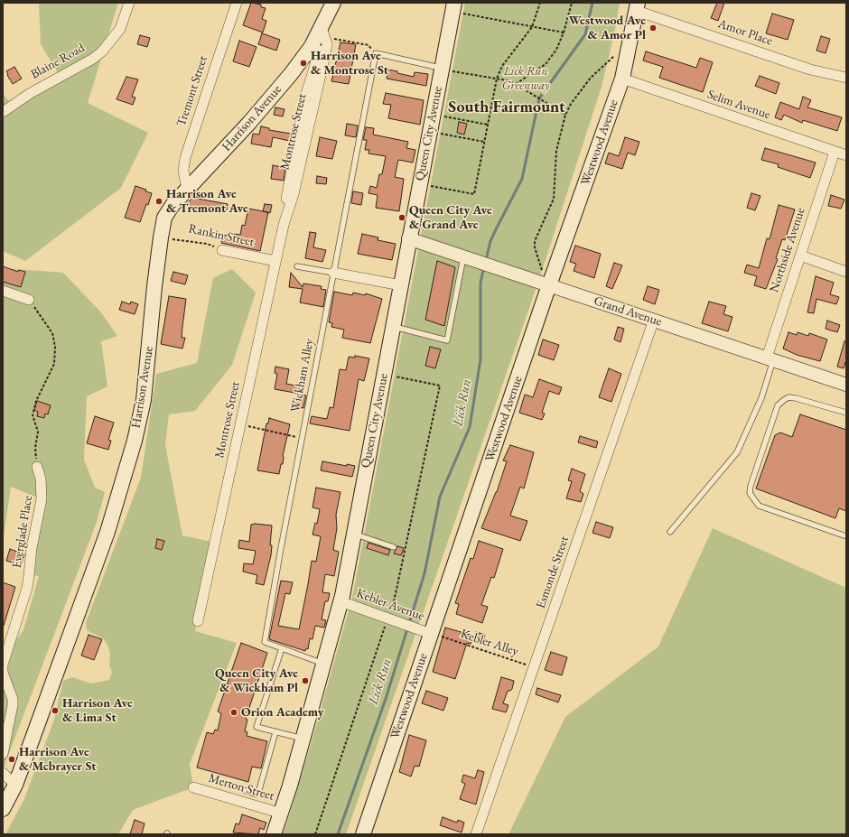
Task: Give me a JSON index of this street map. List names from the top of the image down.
{
  "streets": {
    "main road": ["Harrison Avenue", "Queen City Avenue", "Westwood Avenue"],
    "street": [
      "Amor Place",
      "Blaine Road",
      "Tremont Street",
      "Selim Avenue",
      "Montrose Street",
      "Rankin Street",
      "Northside Avenue",
      "Grand Avenue",
      "Everglade Place",
      "Esmonde Street",
      "Kebler Avenue",
      "Merton Street"
    ],
    "lane": ["Wickham Alley"],
    "path": ["Kebler Alley"]
  },
  "crossings": [
    ["Amor Place", "Westwood Avenue"],
    ["Tremont Street", "Harrison Avenue"],
    ["Selim Avenue", "Westwood Avenue"],
    ["Selim Avenue", "Northside Avenue"],
    ["Harrison Avenue", "Montrose Street"],
    ["Harrison Avenue", "Rankin Street"],
    ["Montrose Street", "Rankin Street"],
    ["Queen City Avenue", "Grand Avenue"],
    ["Queen City Avenue", "Wickham Alley"],
    ["Queen City Avenue", "Kebler Avenue"],
    ["Queen City Avenue", "Merton Street"],
    ["Westwood Avenue", "Grand Avenue"],
    ["Westwood Avenue", "Kebler Avenue"],
    ["Westwood Avenue", "Kebler Alley"],
    ["Northside Avenue", "Grand Avenue"],
    ["Grand Avenue", "Esmonde Street"],
    ["Esmonde Street", "Kebler Alley"],
    ["Kebler Avenue", "Kebler Alley"]
  ],
  "districts": ["South Fairmount"],
  "water": ["Lick Run"],
  "parks": ["Lick Run Greenway"],
  "places": [
    "Westwood Ave & Amor Pl",
    "Harrison Ave & Montrose St",
    "Harrison Ave & Tremont Ave",
    "Queen City Ave & Grand Ave",
    "Queen City Ave & Wickham Pl",
    "Harrison Ave & Lima St",
    "Orion Academy",
    "Harrison Ave & Mcbrayer St"
  ]
}
